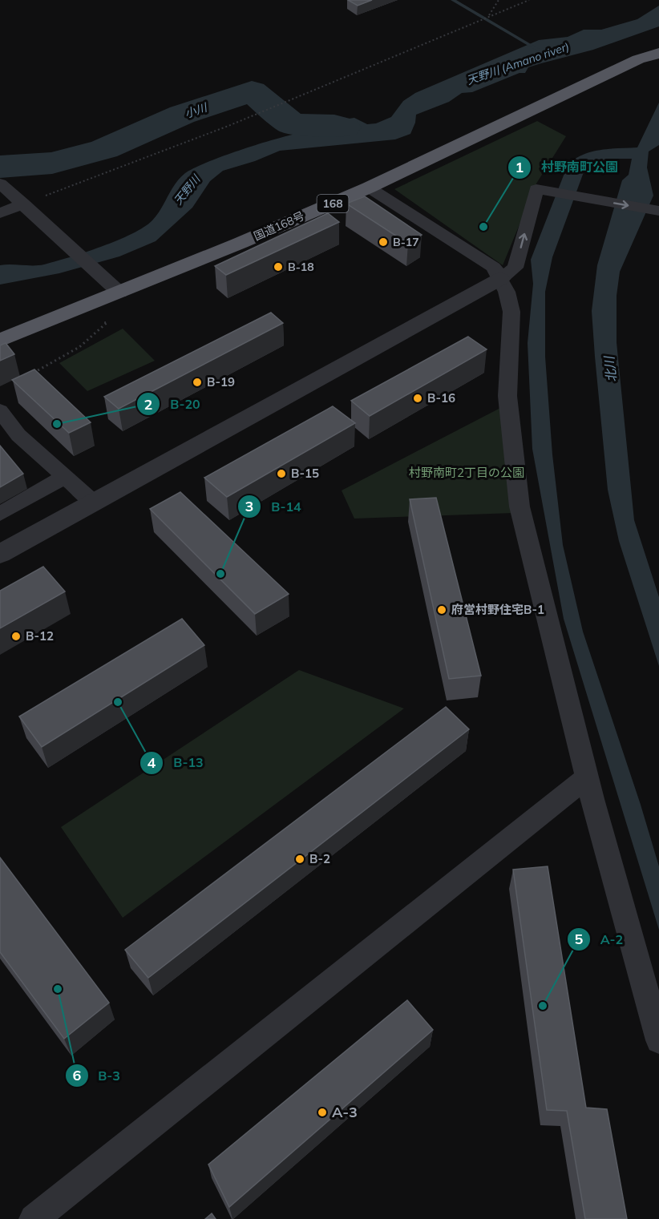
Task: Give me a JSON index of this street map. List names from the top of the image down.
{
  "streets": {
    "highway": ["168", "国道168号"]
  },
  "water": [
    "天野川 (Amano river)",
    "小川",
    "天野川",
    "北川"
  ],
  "parks": ["村野南町2丁目の公園"],
  "places": [
    "村野南町公園",
    "B-17",
    "B-18",
    "B-19",
    "B-16",
    "B-20",
    "B-15",
    "B-14",
    "府営村野住宅B-1",
    "B-12",
    "B-13",
    "B-2",
    "B-3",
    "A-2",
    "A-3"
  ]
}
